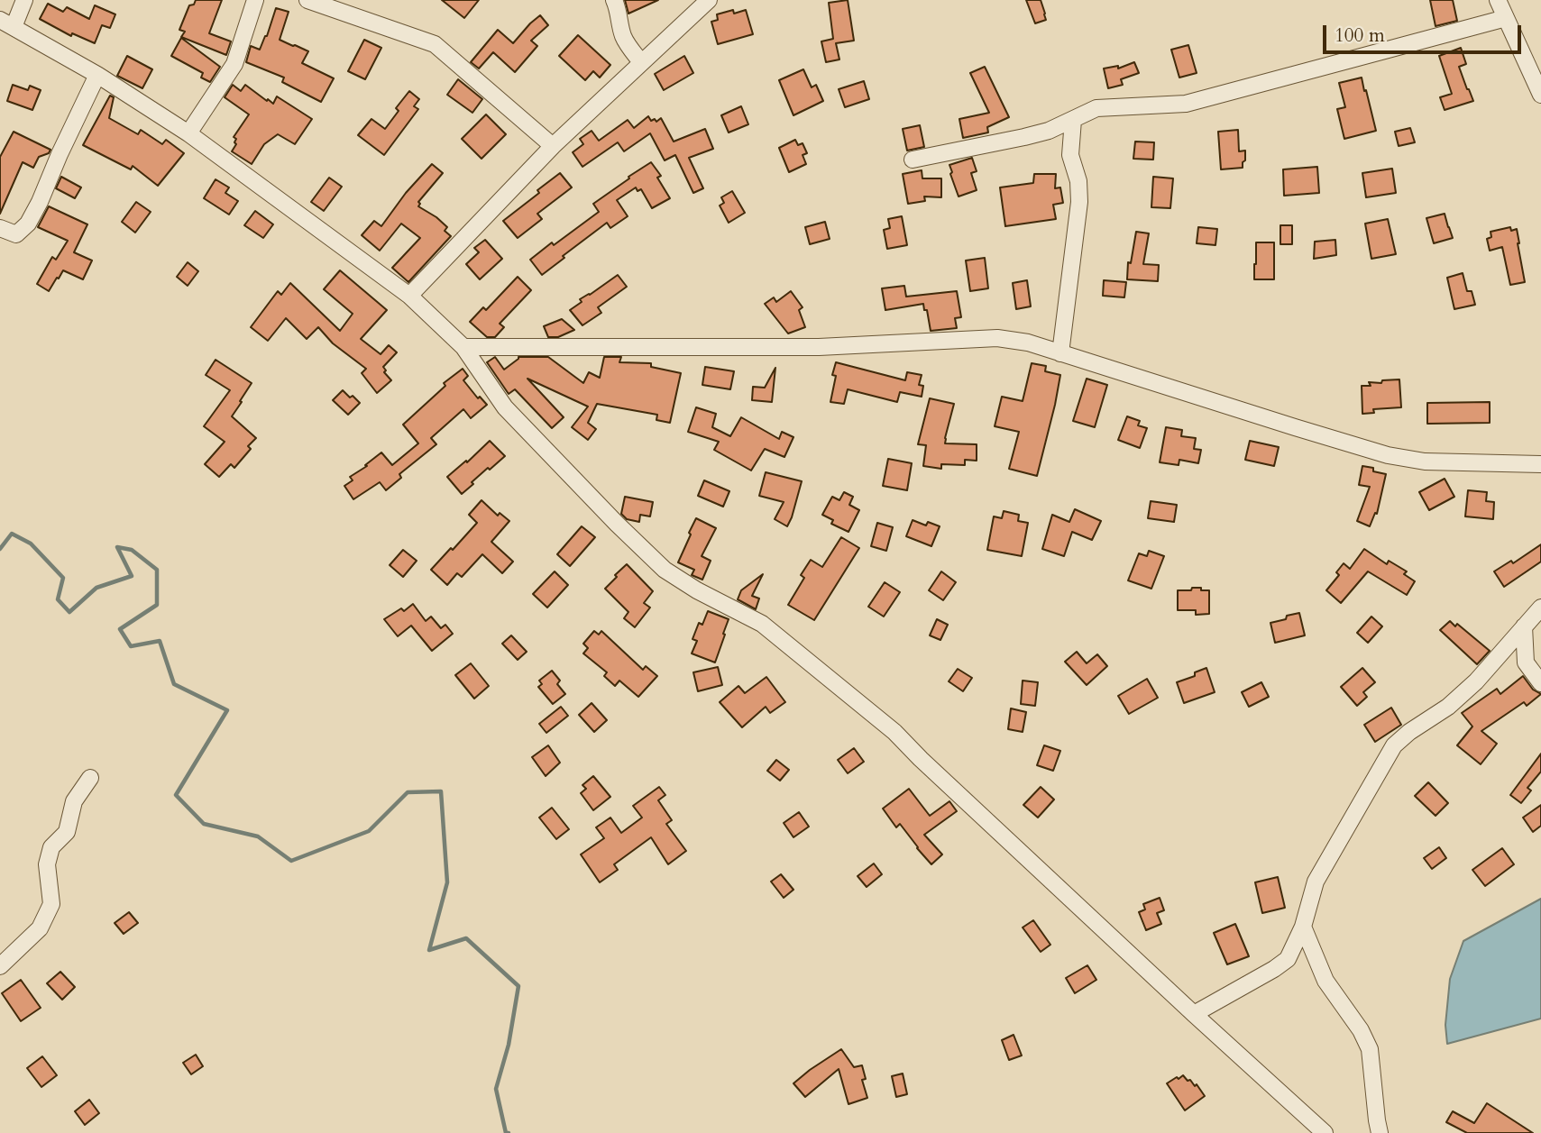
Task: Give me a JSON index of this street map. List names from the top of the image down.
{
  "scale_bar": "100 m"
}
